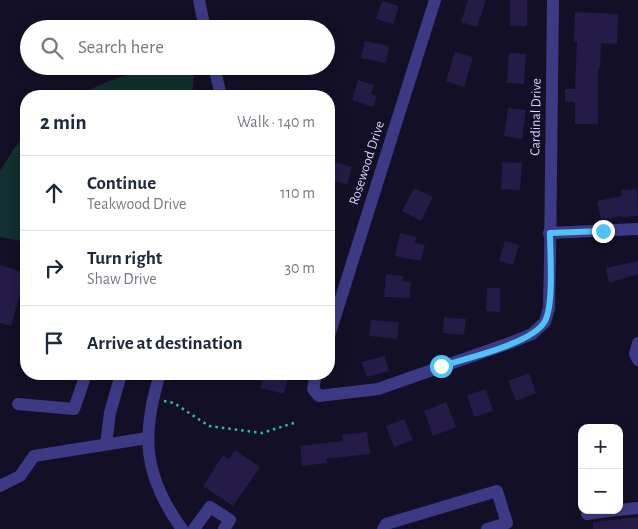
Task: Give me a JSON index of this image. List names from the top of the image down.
{
  "streets": {
    "street": ["Cardinal Drive", "Rosewood Drive"]
  },
  "page": {
    "search": "Search here",
    "heading": ["2 min", "Walk · 140 m"],
    "list": [
      ["Continue", "Teakwood Drive", "110 m"],
      ["Turn right", "Shaw Drive", "30 m"],
      "Arrive at destination"
    ],
    "map_buttons": ["+", "−"]
  }
}
